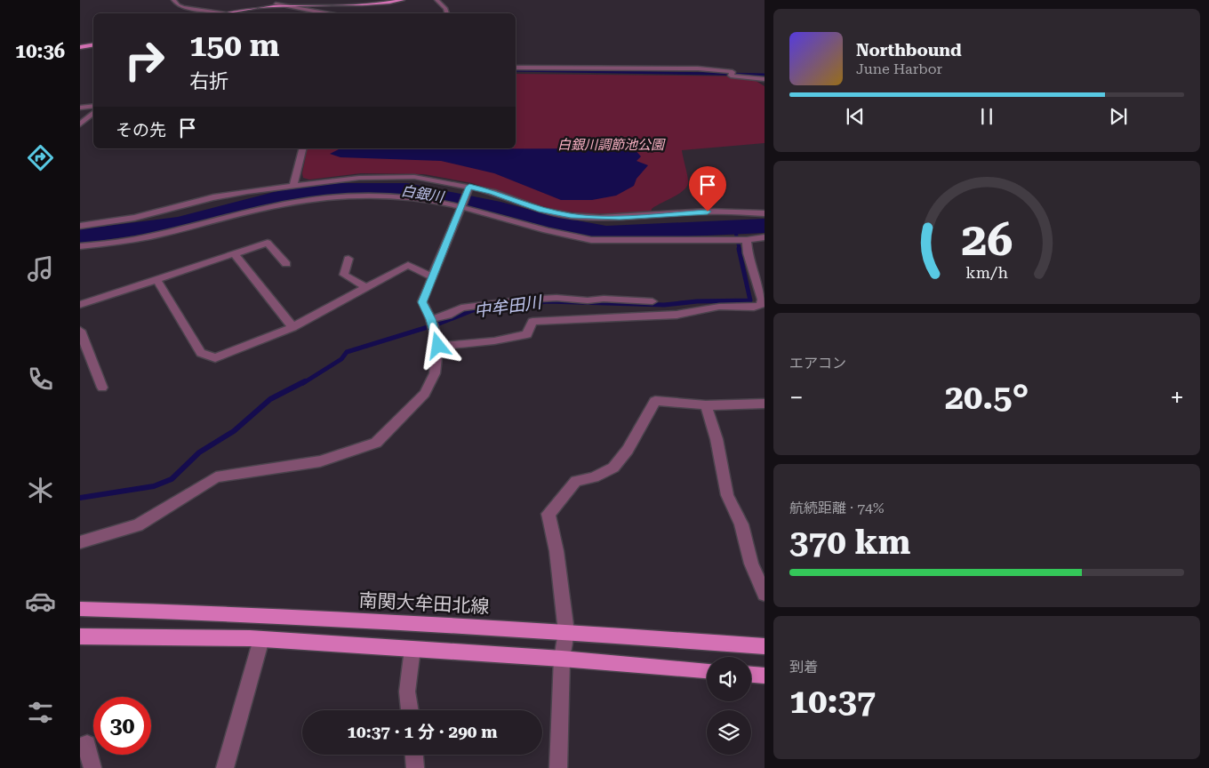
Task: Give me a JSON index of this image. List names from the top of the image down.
{
  "streets": {
    "main road": ["南関大牟田北線"]
  },
  "water": ["白銀川", "中牟田川"],
  "parks": ["白銀川調節池公園"],
  "page": {
    "tabs": "10:36",
    "turn": ["150 m", "右折"],
    "song": ["Northbound", "June Harbor"],
    "then": "その先",
    "tile": [
      "エアコン",
      ["航続距離 · 74%", "370 km"],
      ["到着", "10:37"]
    ],
    "heat": ["−", "20.5°", "+"],
    "limit": "30",
    "trip": "10:37 · 1 分 · 290 m",
    "gauge": ["26", "km/h"]
  }
}
